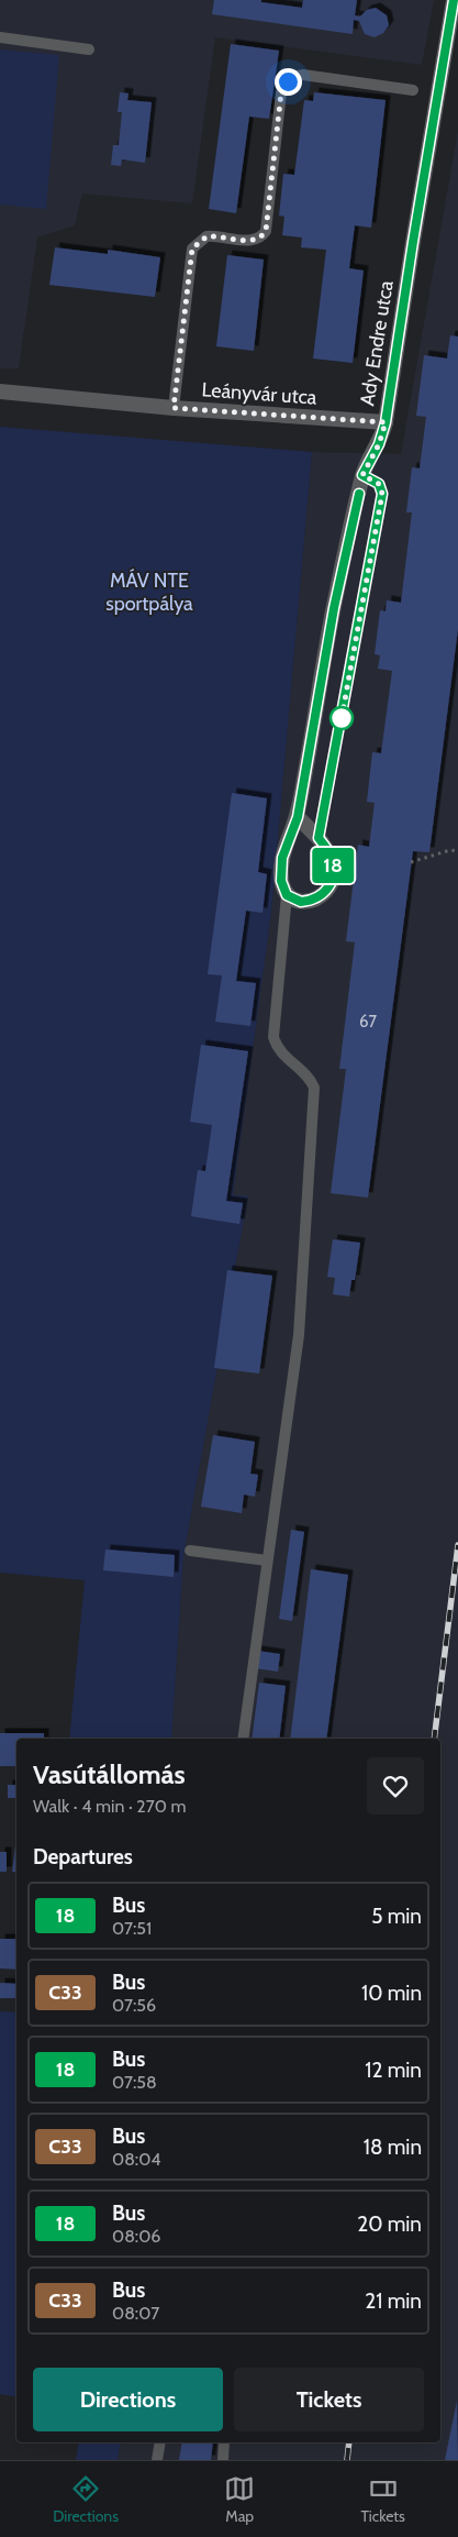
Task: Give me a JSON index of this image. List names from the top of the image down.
{
  "streets": {
    "street": ["Ady Endre utca", "Leányvár utca"]
  },
  "crossings": [
    ["Ady Endre utca", "Leányvár utca"]
  ],
  "parks": ["MÁV NTE sportpálya"],
  "lines": ["bus line 18"],
  "house_numbers": ["67"],
  "page": {
    "on_map": "18",
    "heading": [
      ["Vasútállomás", "Walk · 4 min · 270 m"],
      "Departures"
    ],
    "list": [
      {
        "mark": "18",
        "name": "Bus",
        "note": "07:51",
        "value": "5 min"
      },
      {
        "mark": "C33",
        "name": "Bus",
        "note": "07:56",
        "value": "10 min"
      },
      {
        "mark": "18",
        "name": "Bus",
        "note": "07:58",
        "value": "12 min"
      },
      {
        "mark": "C33",
        "name": "Bus",
        "note": "08:04",
        "value": "18 min"
      },
      {
        "mark": "18",
        "name": "Bus",
        "note": "08:06",
        "value": "20 min"
      },
      {
        "mark": "C33",
        "name": "Bus",
        "note": "08:07",
        "value": "21 min"
      }
    ],
    "buttons": ["Directions", "Tickets"],
    "tabs": ["Directions", "Map", "Tickets"]
  }
}
